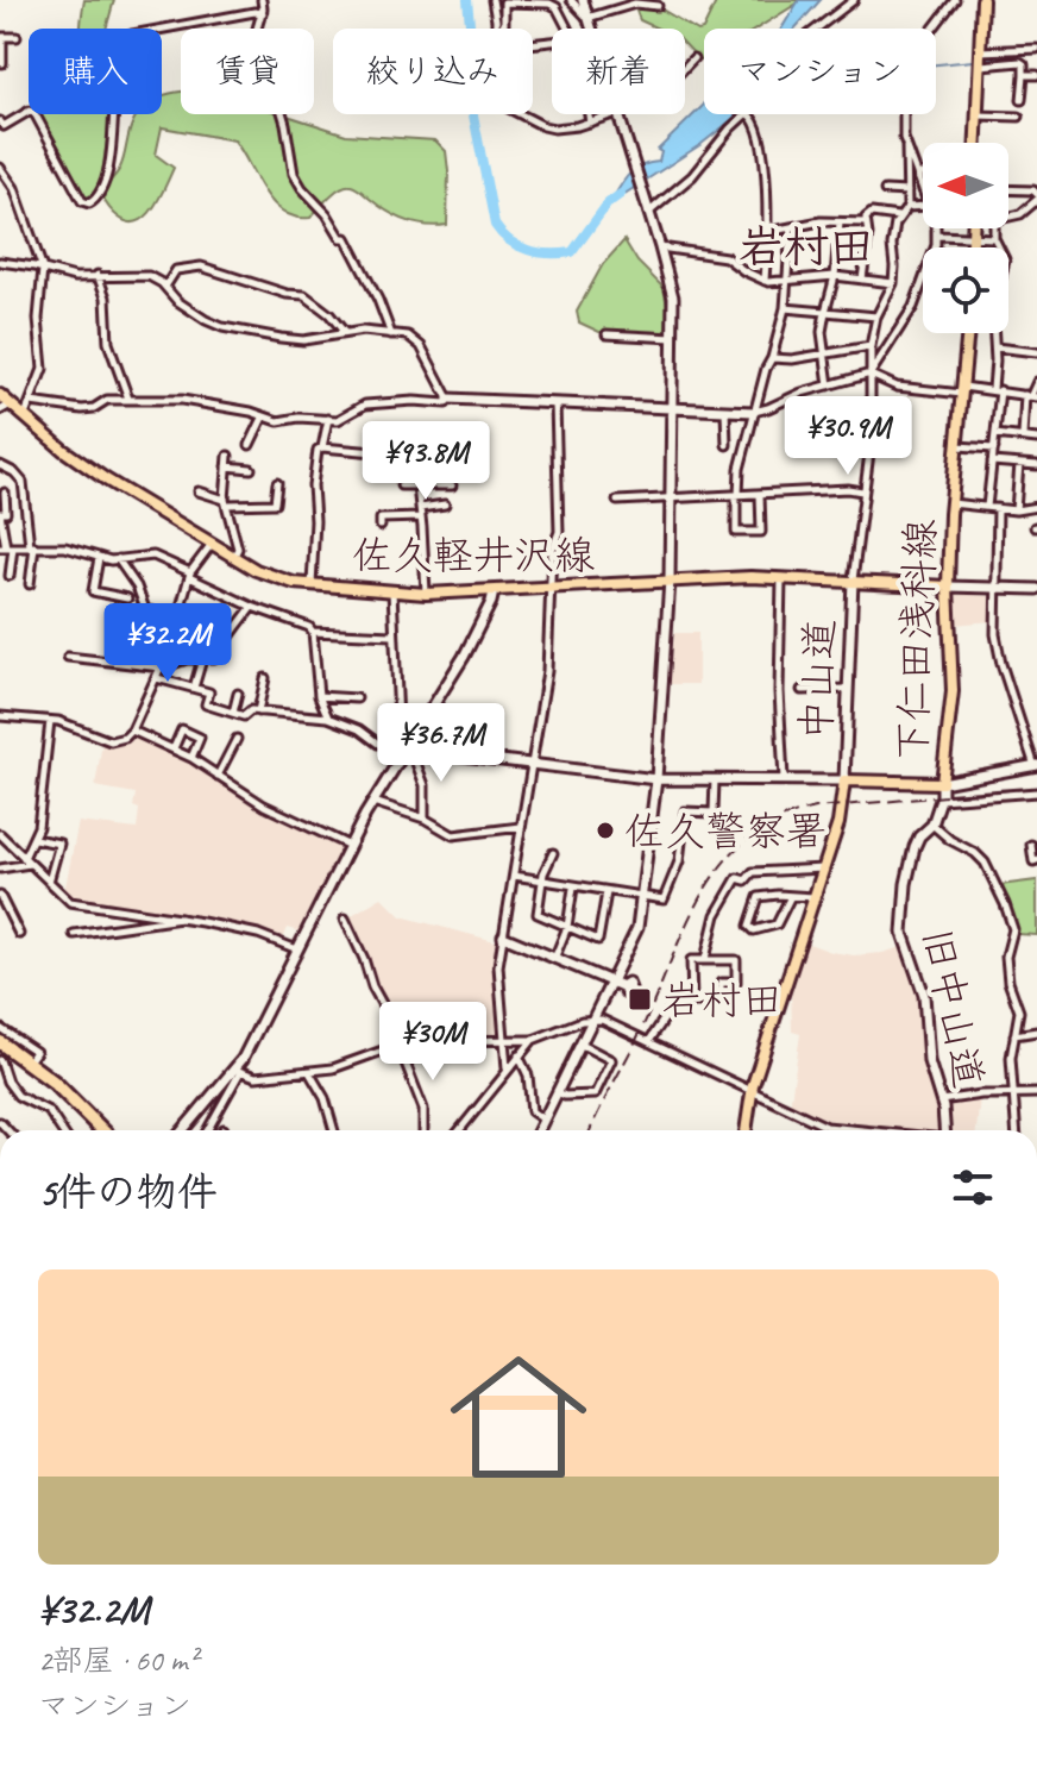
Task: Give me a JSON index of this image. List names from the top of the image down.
{
  "streets": {
    "main road": ["佐久軽井沢線", "下仁田浅科線"],
    "street": ["中山道", "旧中山道"]
  },
  "crossings": [
    ["佐久軽井沢線", "下仁田浅科線"],
    ["佐久軽井沢線", "中山道"],
    ["下仁田浅科線", "中山道"],
    ["下仁田浅科線", "旧中山道"]
  ],
  "districts": ["岩村田"],
  "places": {
    "other": ["佐久警察署"],
    "transit": ["岩村田"]
  },
  "north": "left",
  "page": {
    "chip": [
      "購入",
      "賃貸",
      "絞り込み",
      "新着",
      "マンション"
    ],
    "price": [
      "¥30.9M",
      "¥93.8M",
      "¥32.2M",
      "¥36.7M",
      "¥30M"
    ],
    "heading": "5件の物件",
    "list": [
      {
        "name": "¥32.2M",
        "note": "2部屋 · 60 m² · マンション"
      }
    ]
  }
}
